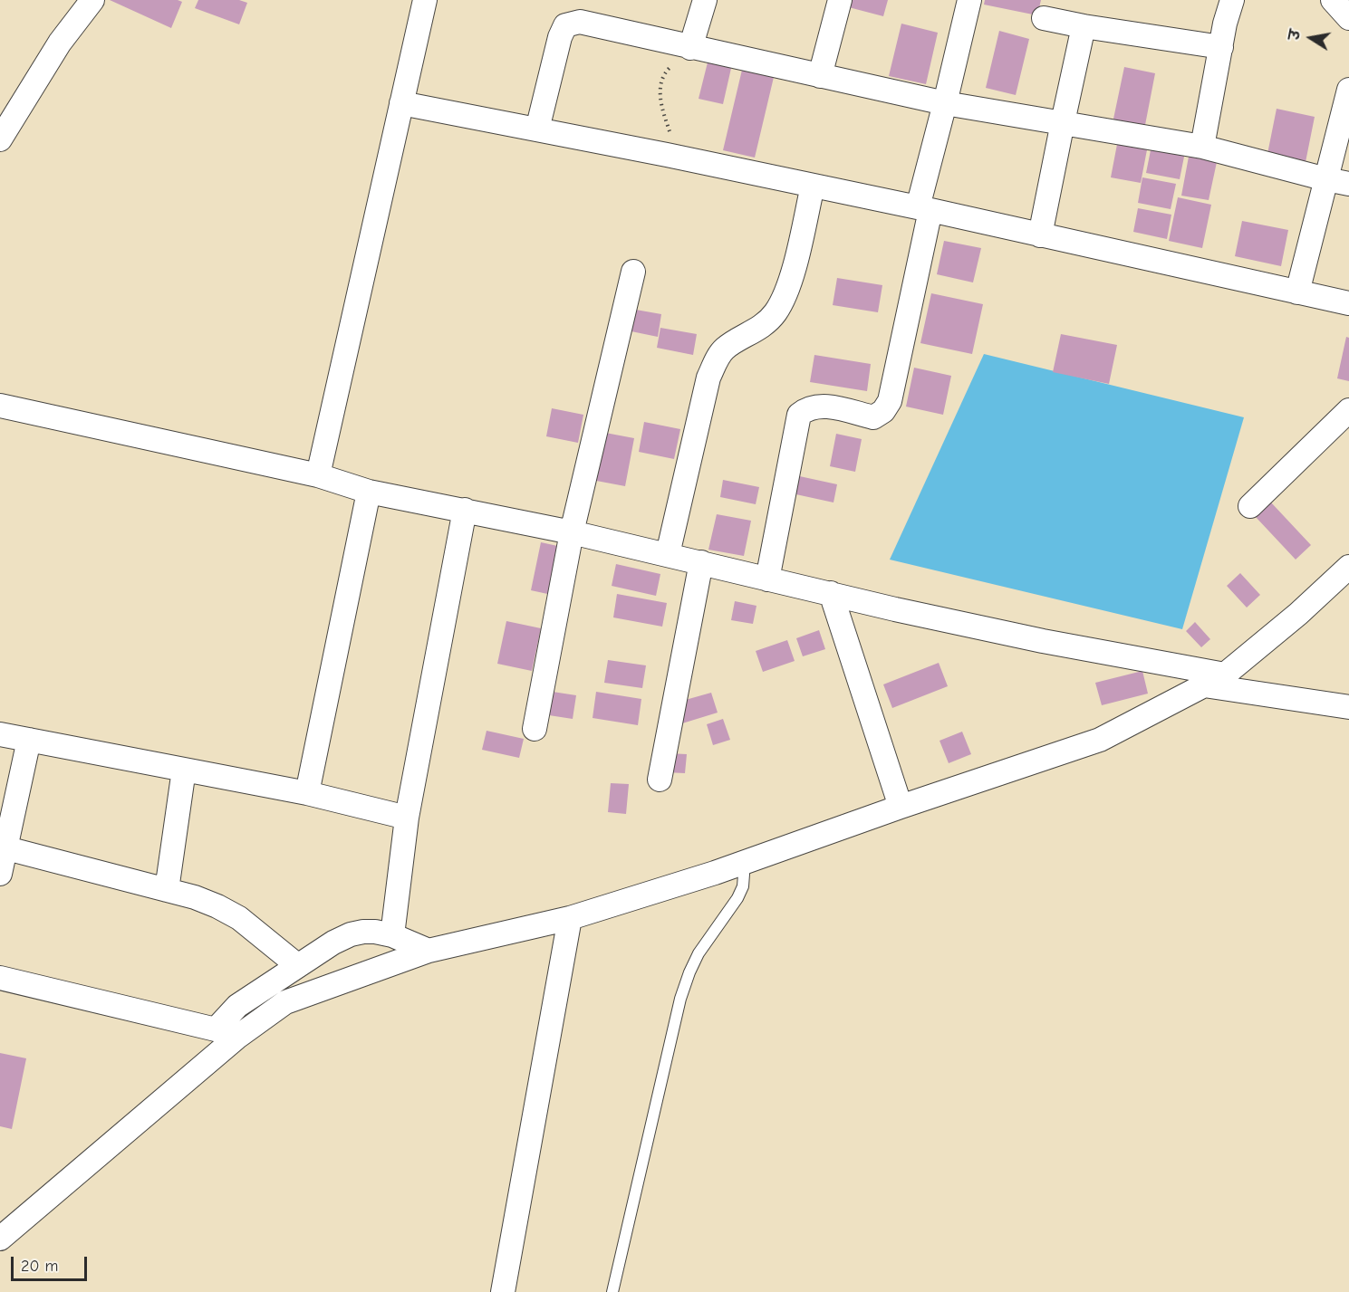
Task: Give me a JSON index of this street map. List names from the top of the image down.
{
  "scale_bar": "20 m",
  "north": "left"
}
